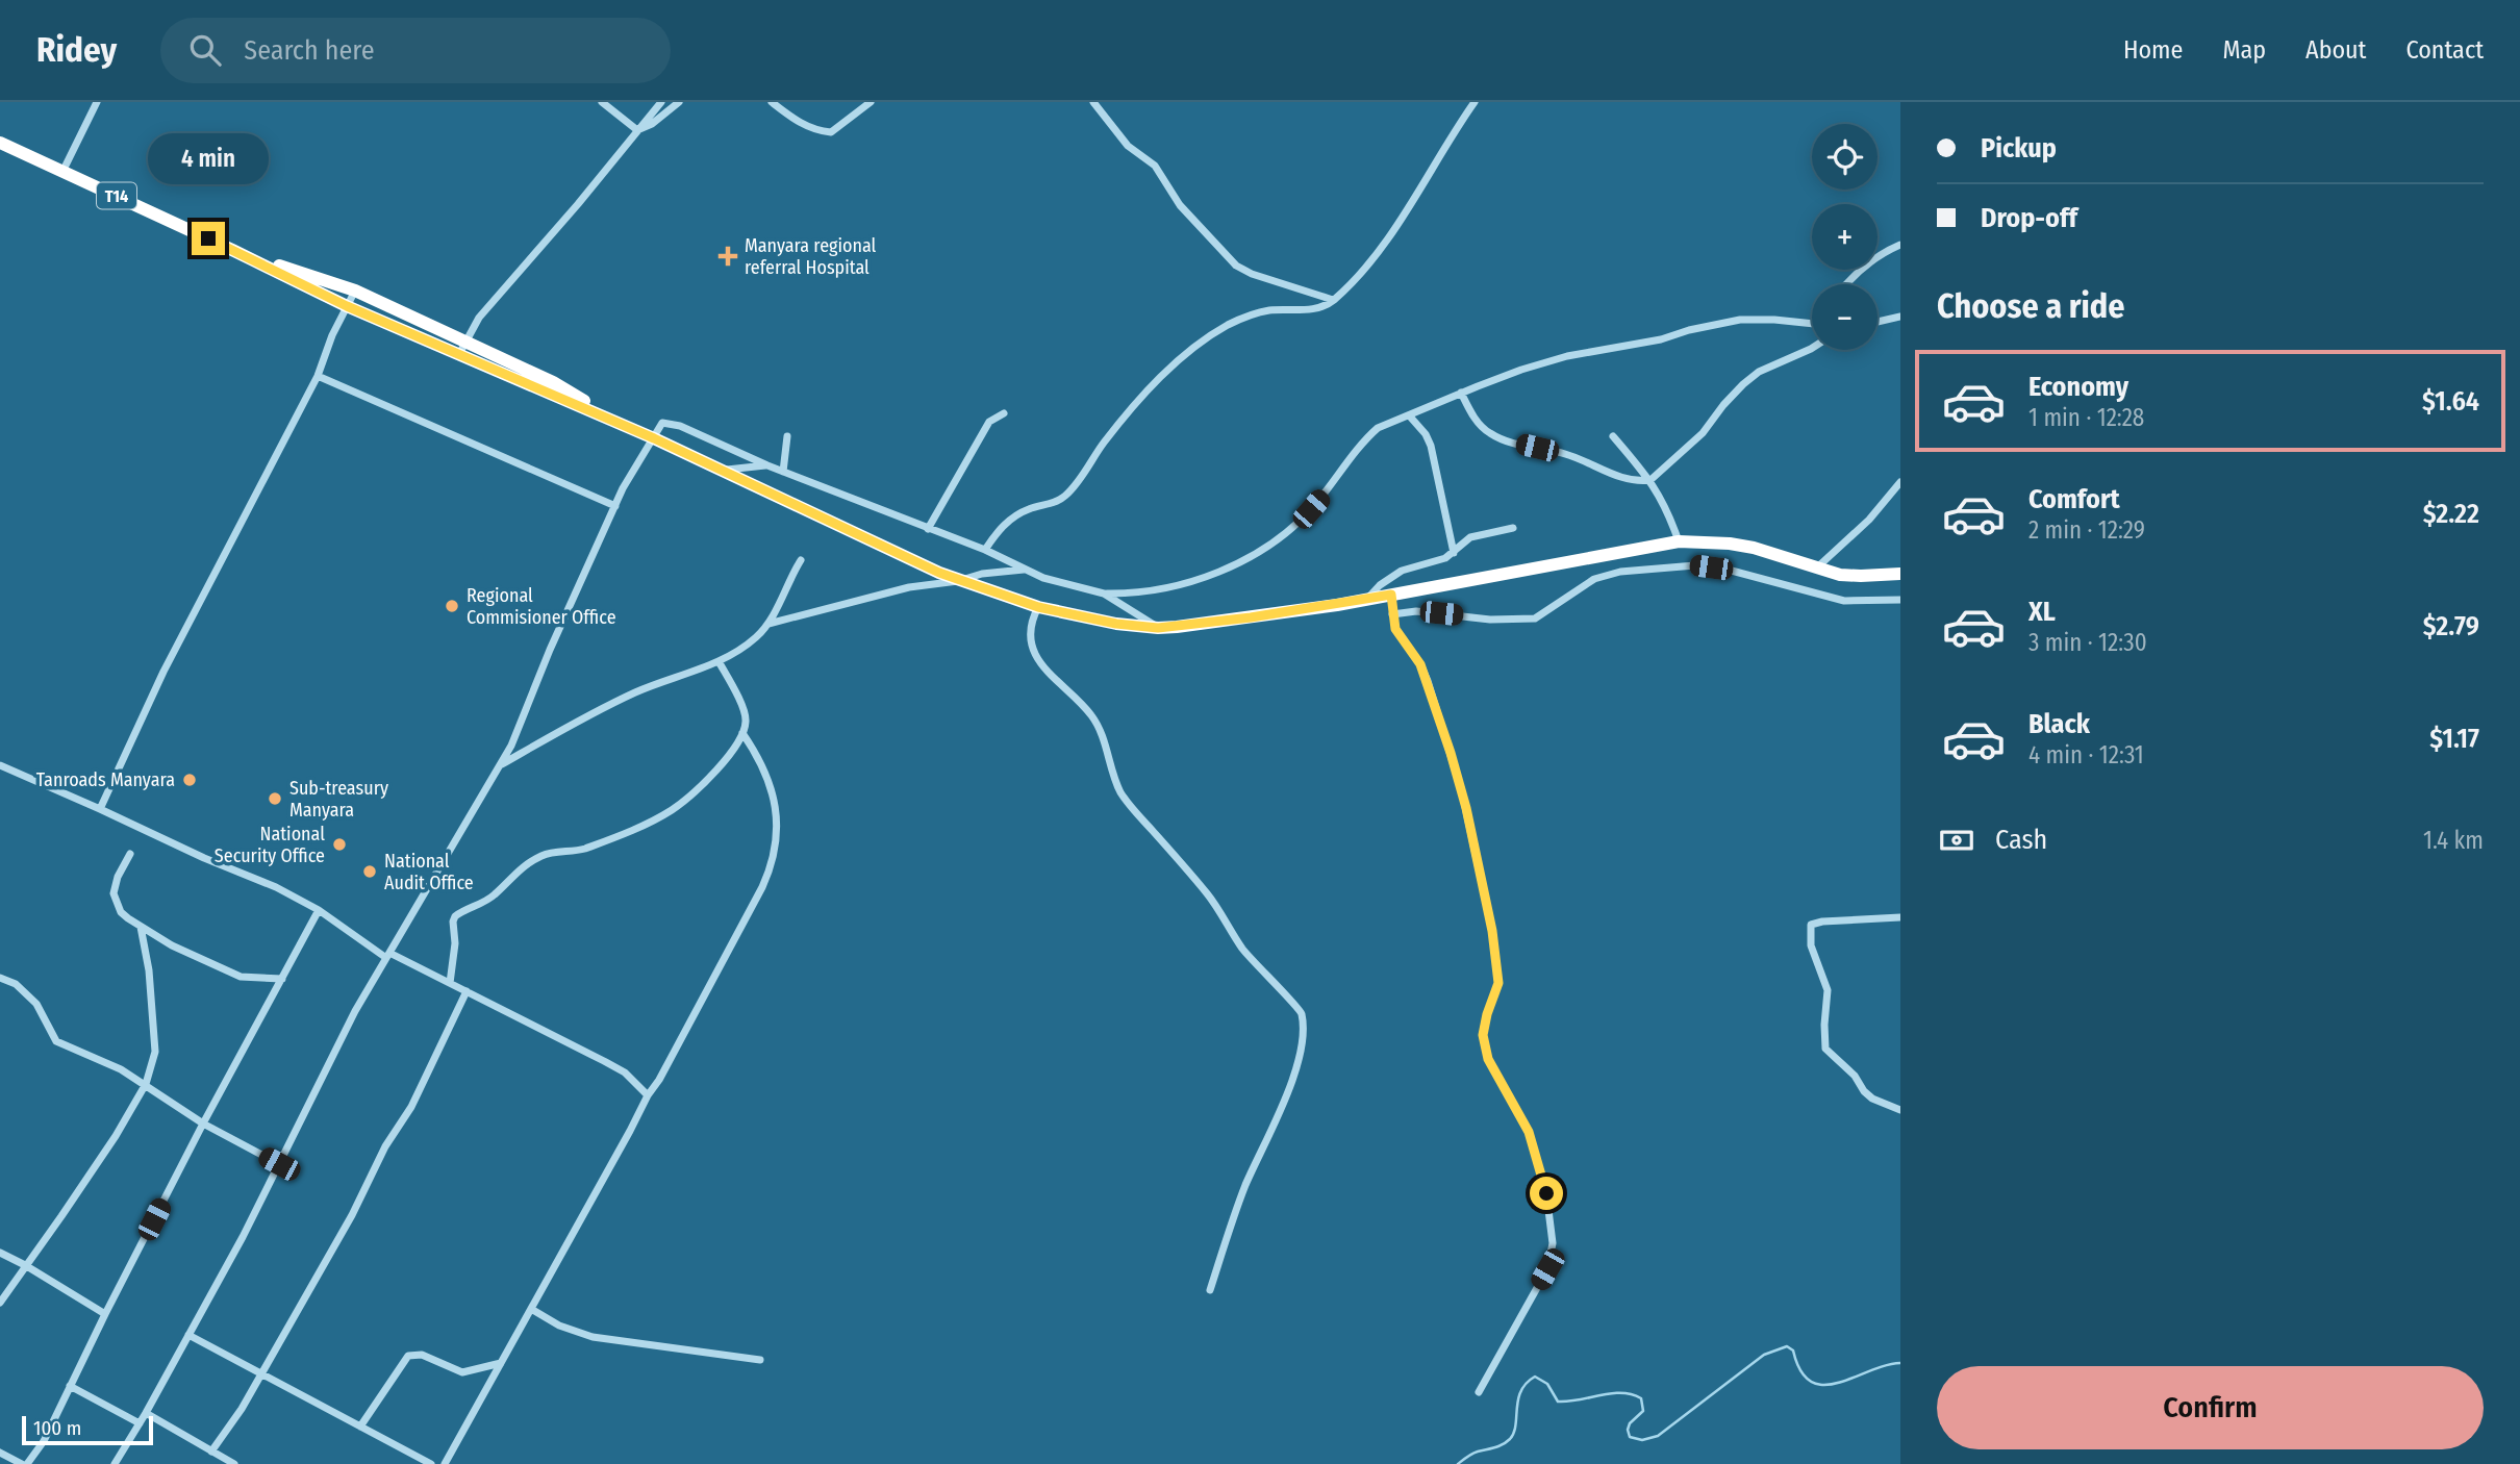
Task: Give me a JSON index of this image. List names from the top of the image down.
{
  "streets": {
    "highway": ["T14"]
  },
  "places": {
    "health": ["Manyara regional referral Hospital"],
    "other": [
      "Regional Commisioner Office",
      "Tanroads Manyara",
      "Sub-treasury Manyara",
      "National Security Office",
      "National Audit Office"
    ]
  },
  "scale_bar": "100 m",
  "page": {
    "header": "Ridey",
    "search": "Search here",
    "nav": [
      "Home",
      "Map",
      "About",
      "Contact"
    ],
    "banner": ["Pickup", "Drop-off"],
    "map_buttons": ["+", "−"],
    "bubble": "4 min",
    "heading": "Choose a ride",
    "list": [
      {
        "name": "Economy",
        "note": "1 min · 12:28",
        "value": "$1.64"
      },
      {
        "name": "Comfort",
        "note": "2 min · 12:29",
        "value": "$2.22"
      },
      {
        "name": "XL",
        "note": "3 min · 12:30",
        "value": "$2.79"
      },
      {
        "name": "Black",
        "note": "4 min · 12:31",
        "value": "$1.17"
      }
    ],
    "pay": ["Cash", "1.4 km"],
    "buttons": "Confirm",
    "scale": "100 m"
  }
}
